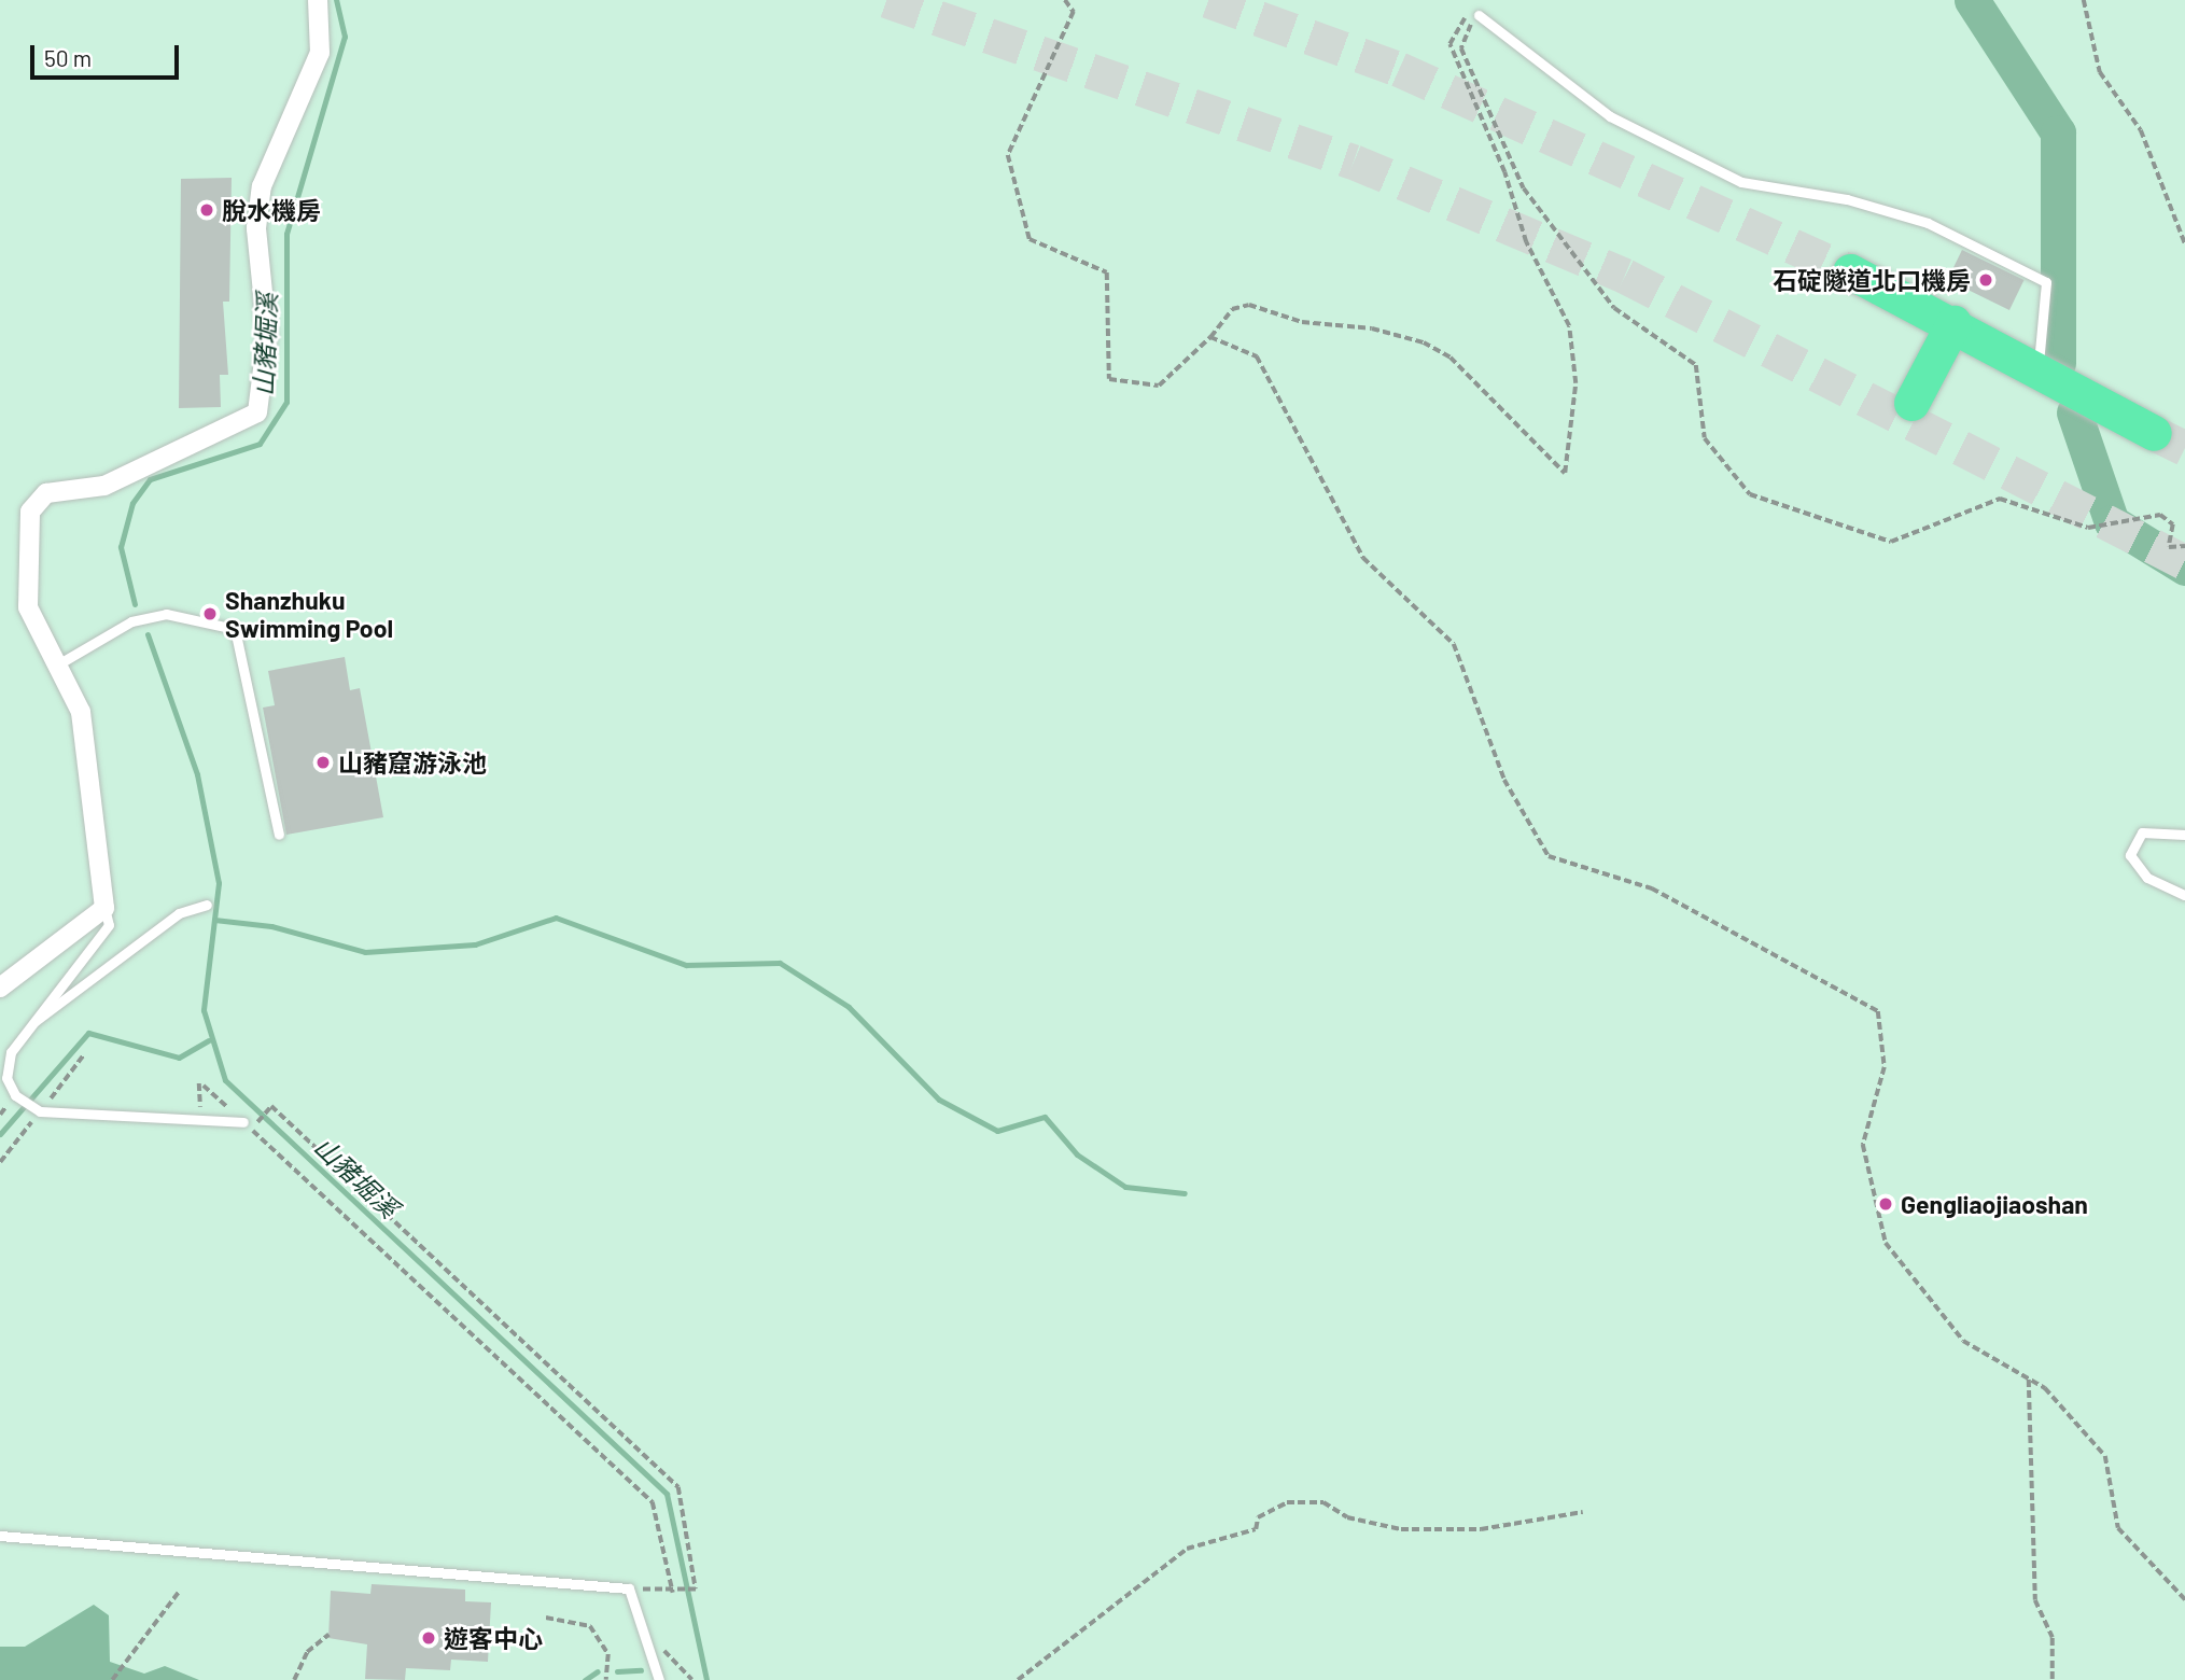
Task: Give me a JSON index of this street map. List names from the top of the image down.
{
  "water": ["山豬堀溪"],
  "places": [
    "脫水機房",
    "石碇隧道北口機房",
    "Shanzhuku Swimming Pool",
    "山豬窟游泳池",
    "Gengliaojiaoshan",
    "遊客中心"
  ],
  "scale_bar": "50 m"
}
